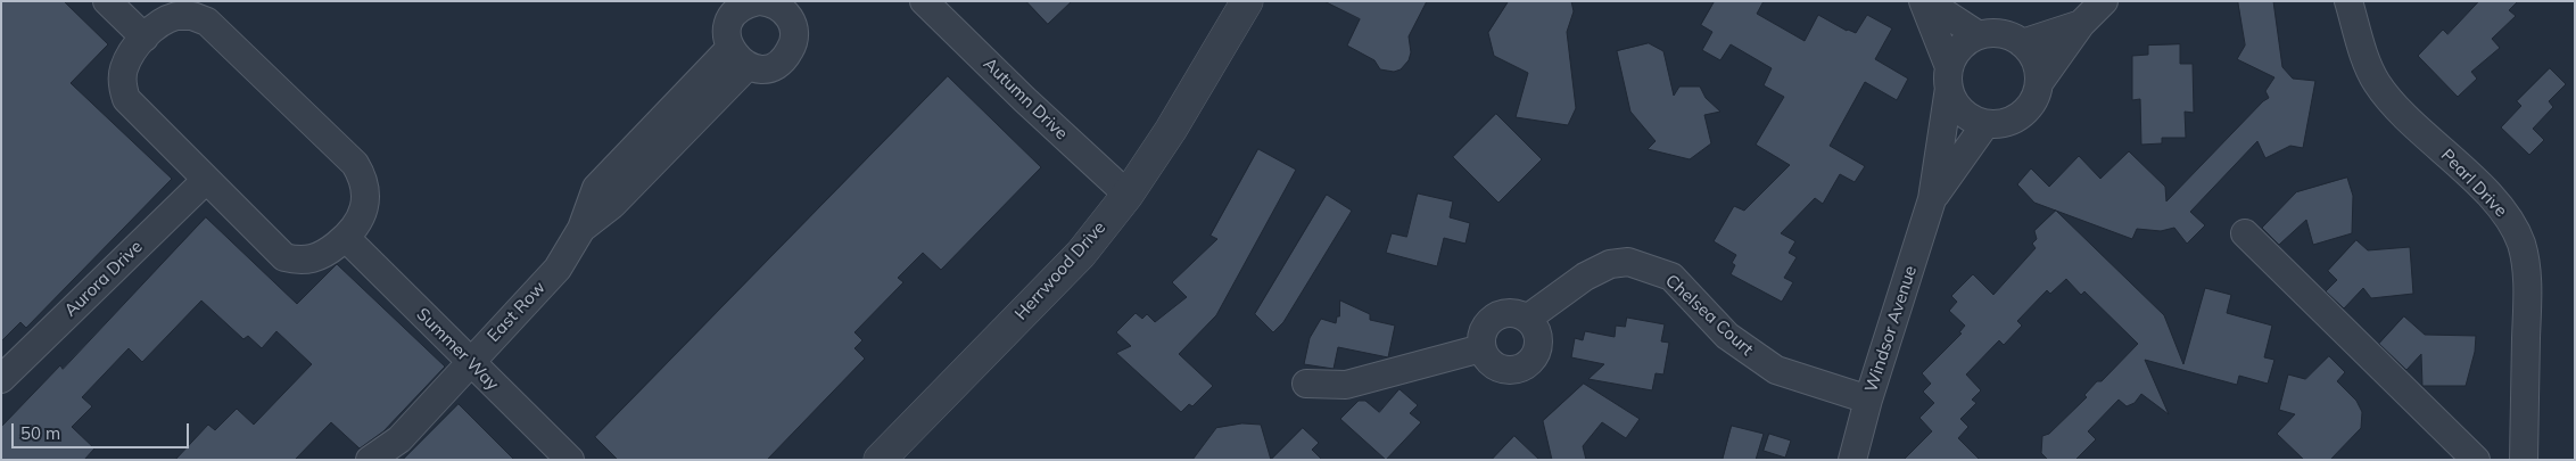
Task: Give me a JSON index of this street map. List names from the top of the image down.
{
  "streets": {
    "street": [
      "Autumn Drive",
      "Pearl Drive",
      "Herrwood Drive",
      "Aurora Drive",
      "East Row",
      "Chelsea Court",
      "Windsor Avenue",
      "Summer Way"
    ]
  },
  "crossings": [
    ["Autumn Drive", "Herrwood Drive"],
    ["East Row", "Summer Way"],
    ["Chelsea Court", "Windsor Avenue"]
  ],
  "scale_bar": "50 m"
}
